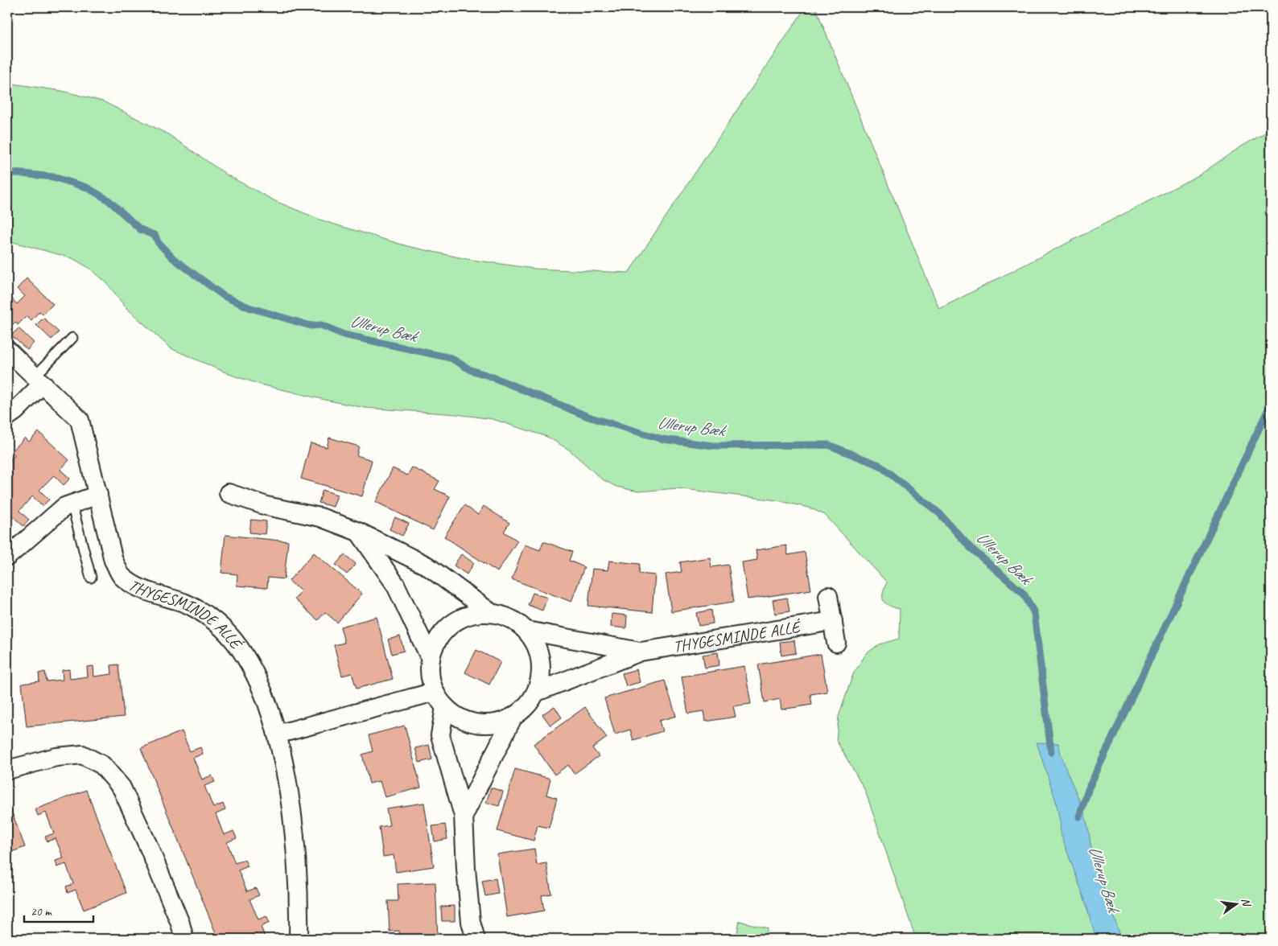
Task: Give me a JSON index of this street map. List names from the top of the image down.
{
  "streets": {
    "street": ["THYGESMINDE ALLÉ"]
  },
  "water": ["Ullerup Bæk"],
  "scale_bar": "20 m",
  "north": "right"
}
